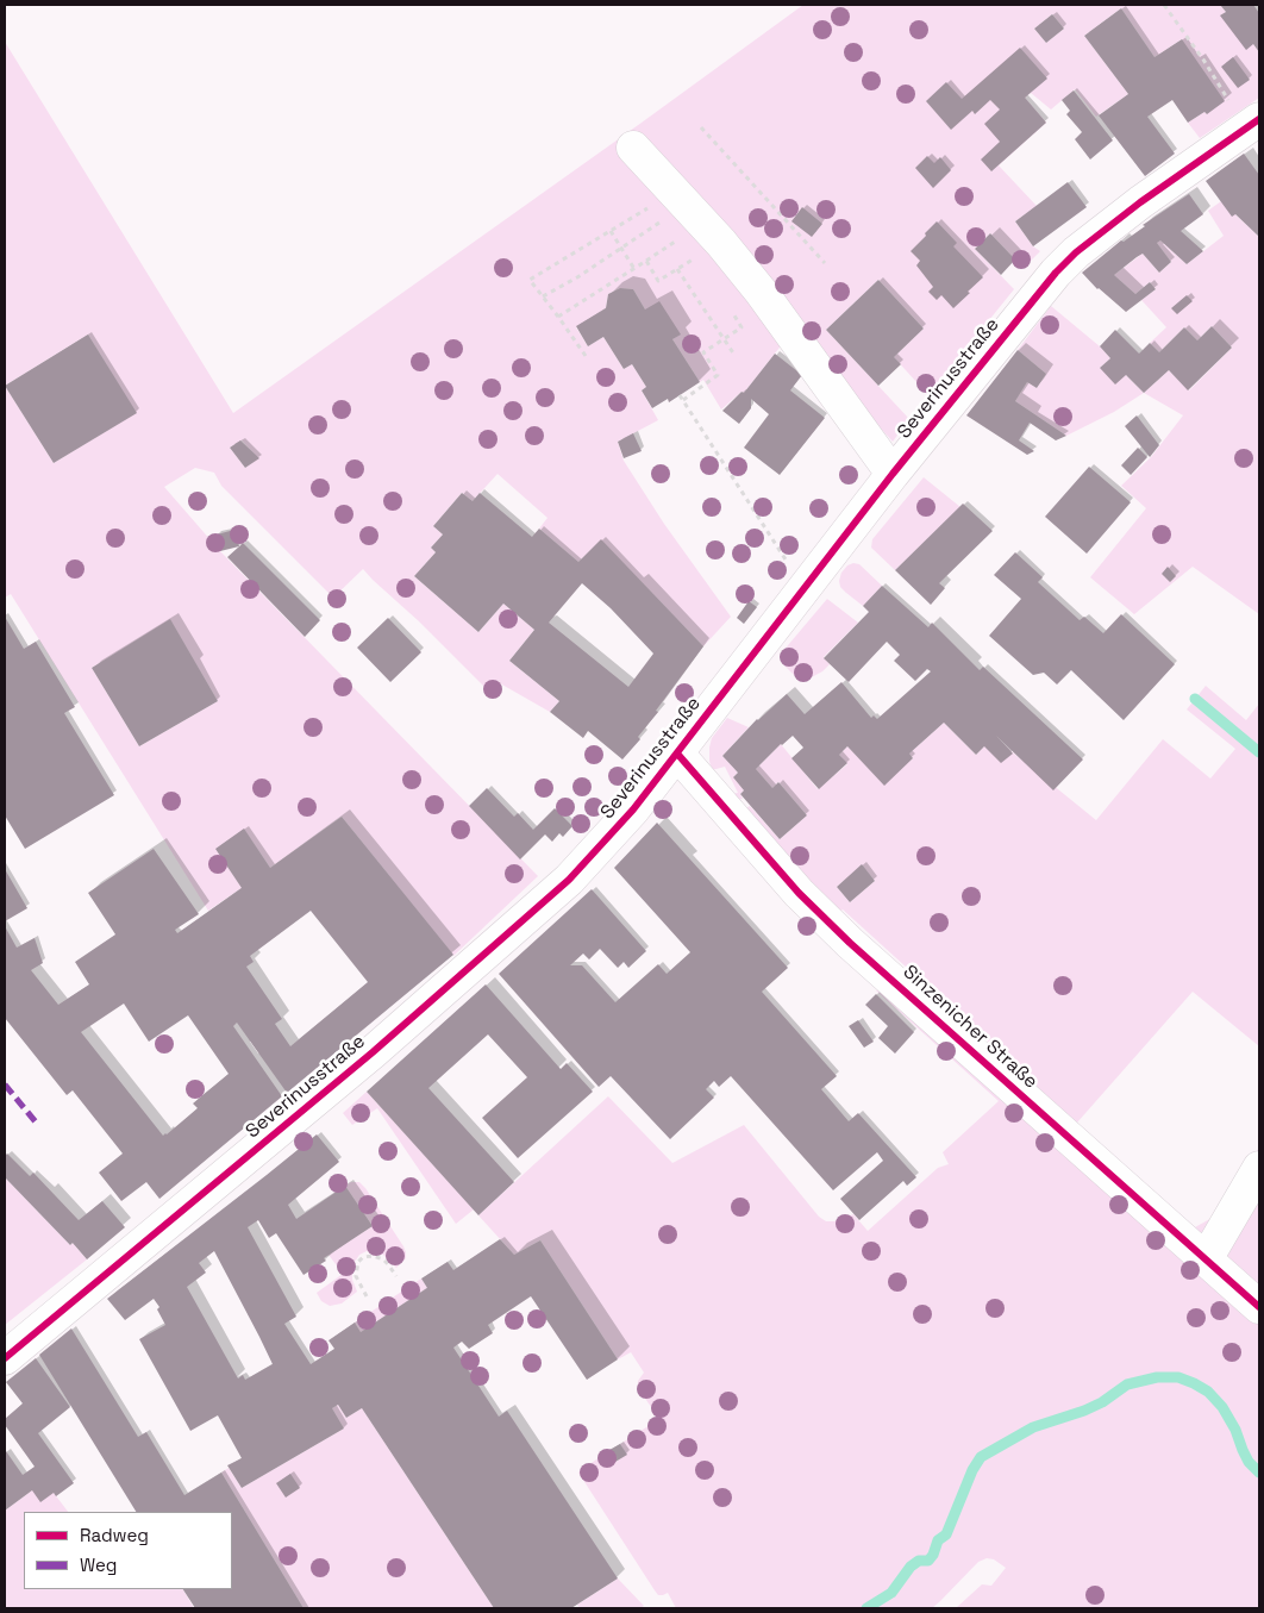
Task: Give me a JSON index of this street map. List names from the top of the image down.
{
  "streets": {
    "street": ["Severinusstraße", "Sinzenicher Straße"]
  },
  "crossings": [
    ["Severinusstraße", "Sinzenicher Straße"]
  ],
  "legend": ["Radweg", "Weg"]
}
